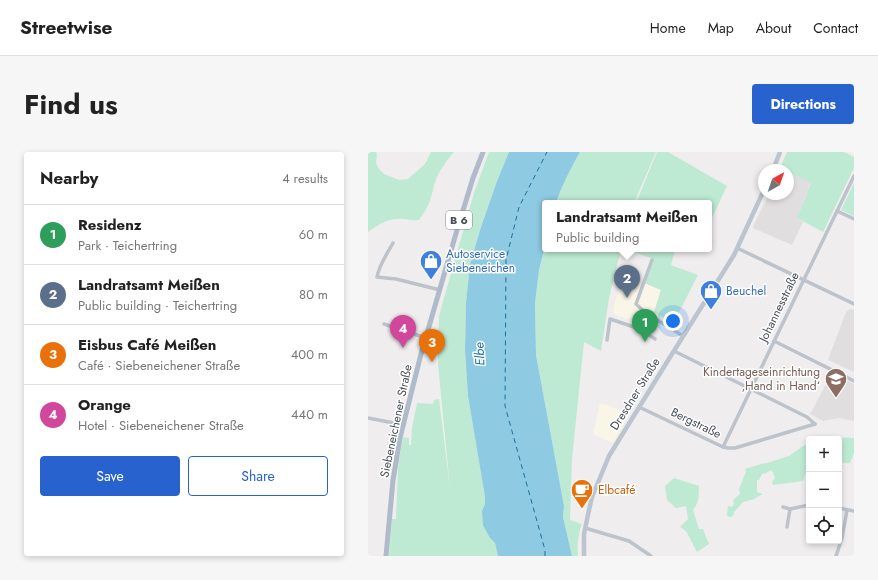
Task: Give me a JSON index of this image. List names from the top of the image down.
{
  "streets": {
    "main road": ["B 6", "Dresdner Straße", "Siebeneichener Straße"],
    "street": ["Johannesstraße", "Bergstraße"]
  },
  "crossings": [
    ["Johannesstraße", "Bergstraße"],
    ["Dresdner Straße", "Bergstraße"]
  ],
  "water": ["Elbe"],
  "places": {
    "shop": ["Autoservice Siebeneichen", "Beuchel"],
    "school or university": ["Kindertageseinrichtung ‚Hand in Hand‘"],
    "cafe": ["Elbcafé"]
  },
  "north": "top right",
  "page": {
    "header": "Streetwise",
    "nav": [
      "Home",
      "Map",
      "About",
      "Contact"
    ],
    "title": "Find us",
    "buttons": [
      "Directions",
      ["Save", "Share"]
    ],
    "heading": ["Nearby", "4 results"],
    "popup": ["Landratsamt Meißen", "Public building"],
    "list": [
      {
        "mark": "1",
        "name": "Residenz",
        "note": "Park · Teichertring",
        "value": "60 m"
      },
      {
        "mark": "2",
        "name": "Landratsamt Meißen",
        "note": "Public building · Teichertring",
        "value": "80 m"
      },
      {
        "mark": "3",
        "name": "Eisbus Café Meißen",
        "note": "Café · Siebeneichener Straße",
        "value": "400 m"
      },
      {
        "mark": "4",
        "name": "Orange",
        "note": "Hotel · Siebeneichener Straße",
        "value": "440 m"
      }
    ],
    "pins": [
      "2",
      "1",
      "4",
      "3"
    ],
    "map_buttons": ["+", "−"]
  }
}
